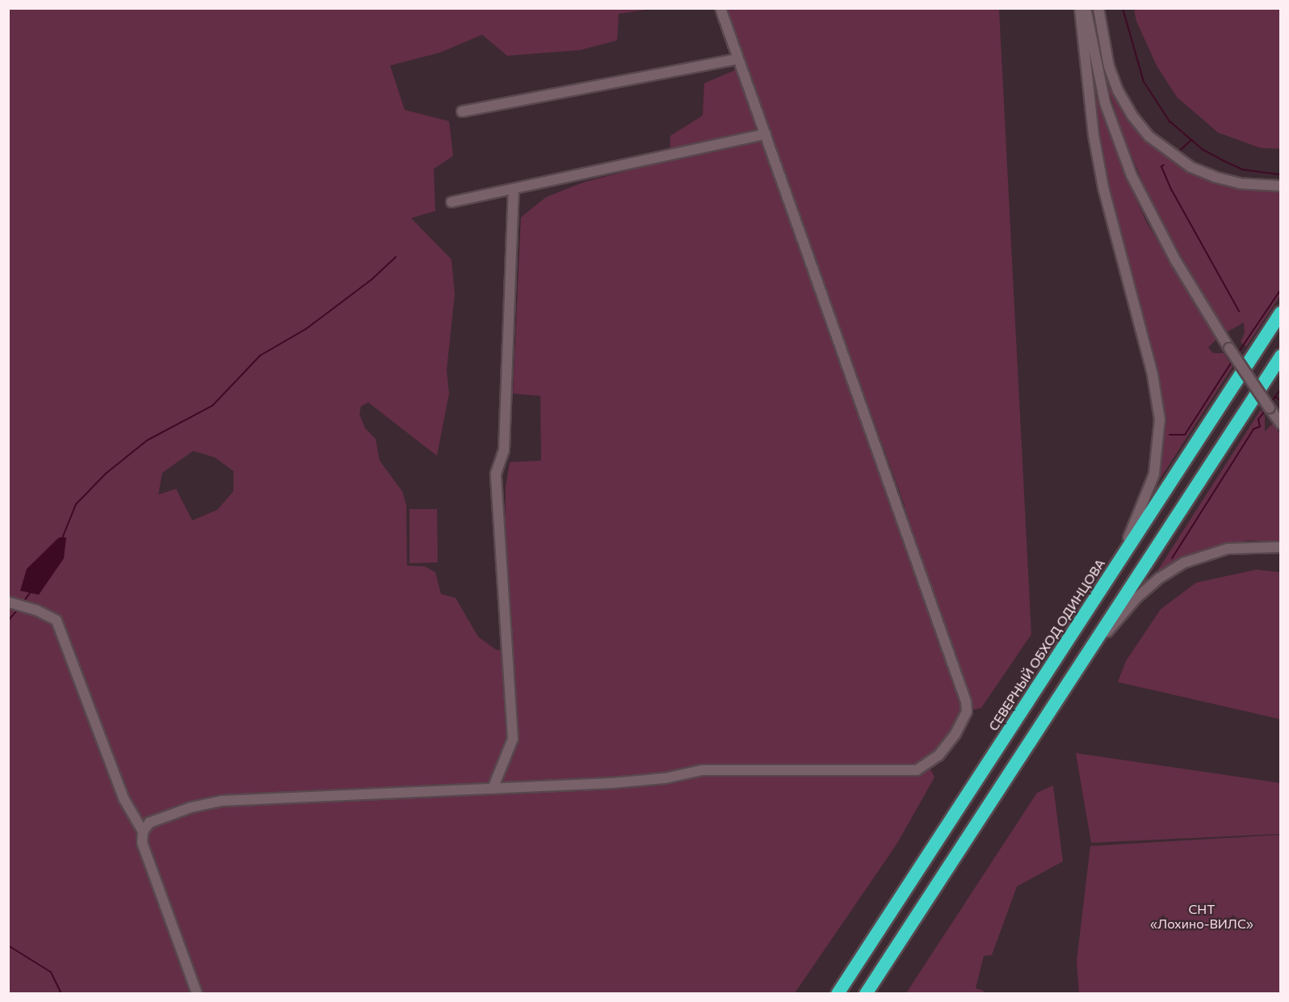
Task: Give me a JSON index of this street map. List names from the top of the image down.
{
  "streets": {
    "highway": ["СЕВЕРНЫЙ ОБХОД ОДИНЦОВА"]
  },
  "parks": ["СНТ «Лохино-ВИЛС»"]
}
